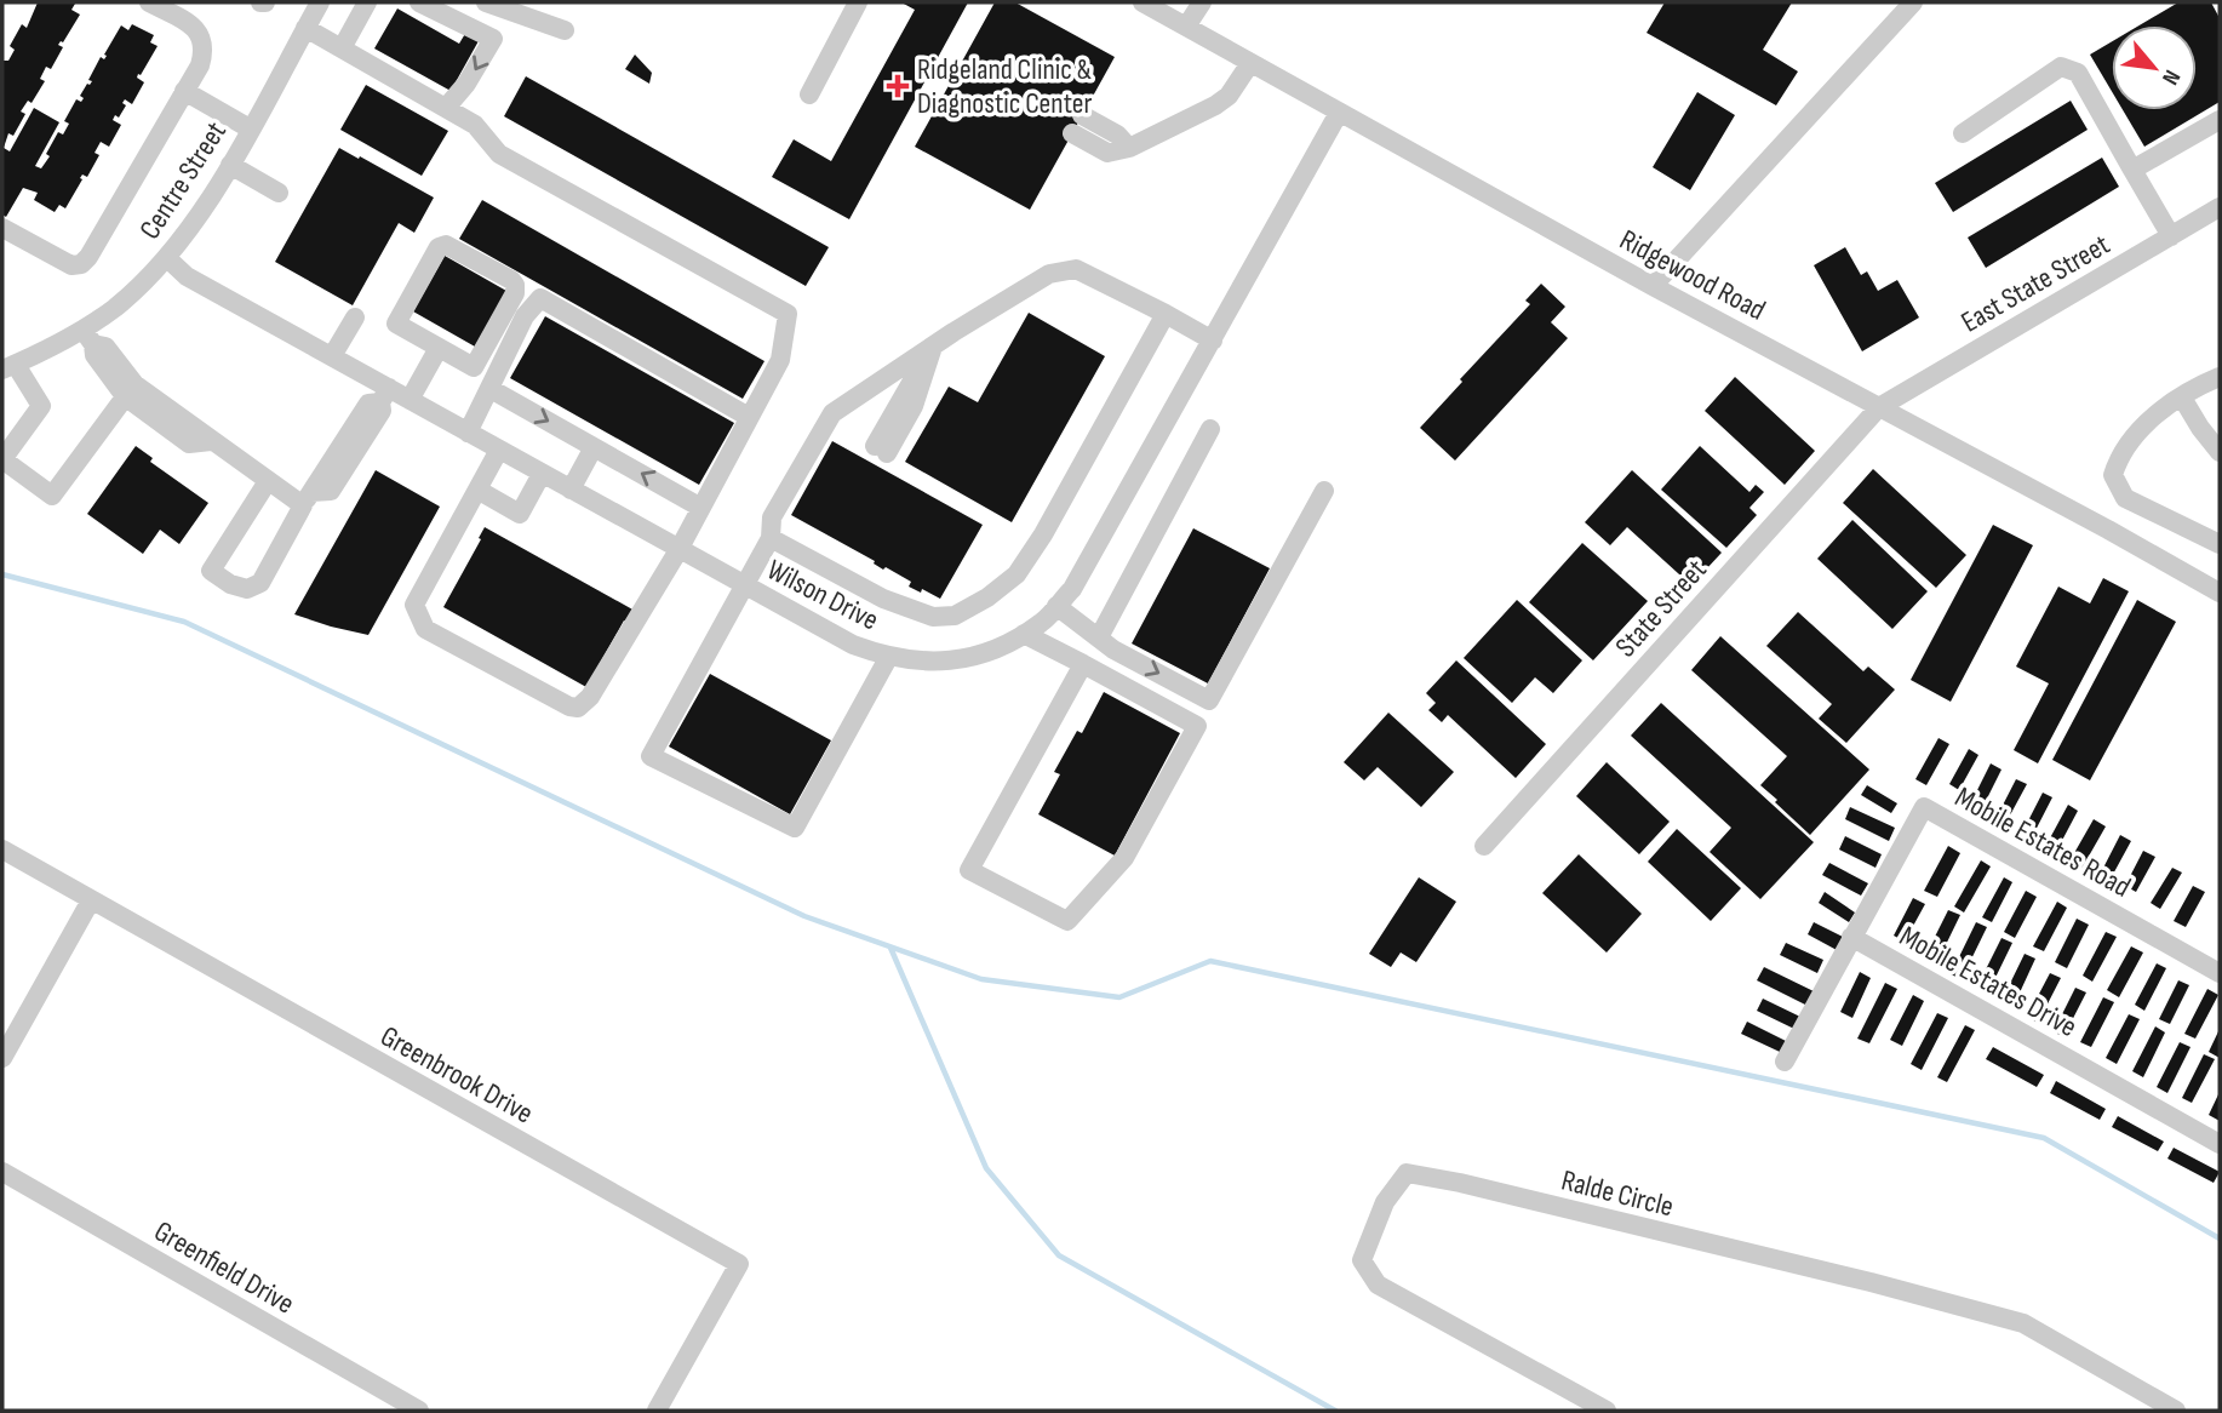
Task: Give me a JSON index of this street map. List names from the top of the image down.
{
  "streets": {
    "street": [
      "Centre Street",
      "Ridgewood Road",
      "East State Street",
      "Wilson Drive",
      "State Street",
      "Mobile Estates Road",
      "Mobile Estates Drive",
      "Greenbrook Drive",
      "Ralde Circle",
      "Greenfield Drive"
    ]
  },
  "crossings": [
    ["Centre Street", "Wilson Drive"],
    ["Ridgewood Road", "East State Street"],
    ["Ridgewood Road", "Wilson Drive"],
    ["Ridgewood Road", "State Street"],
    ["East State Street", "State Street"],
    ["Mobile Estates Road", "Mobile Estates Drive"]
  ],
  "places": {
    "health": ["Ridgeland Clinic & Diagnostic Center"]
  },
  "north": "bottom right"
}
